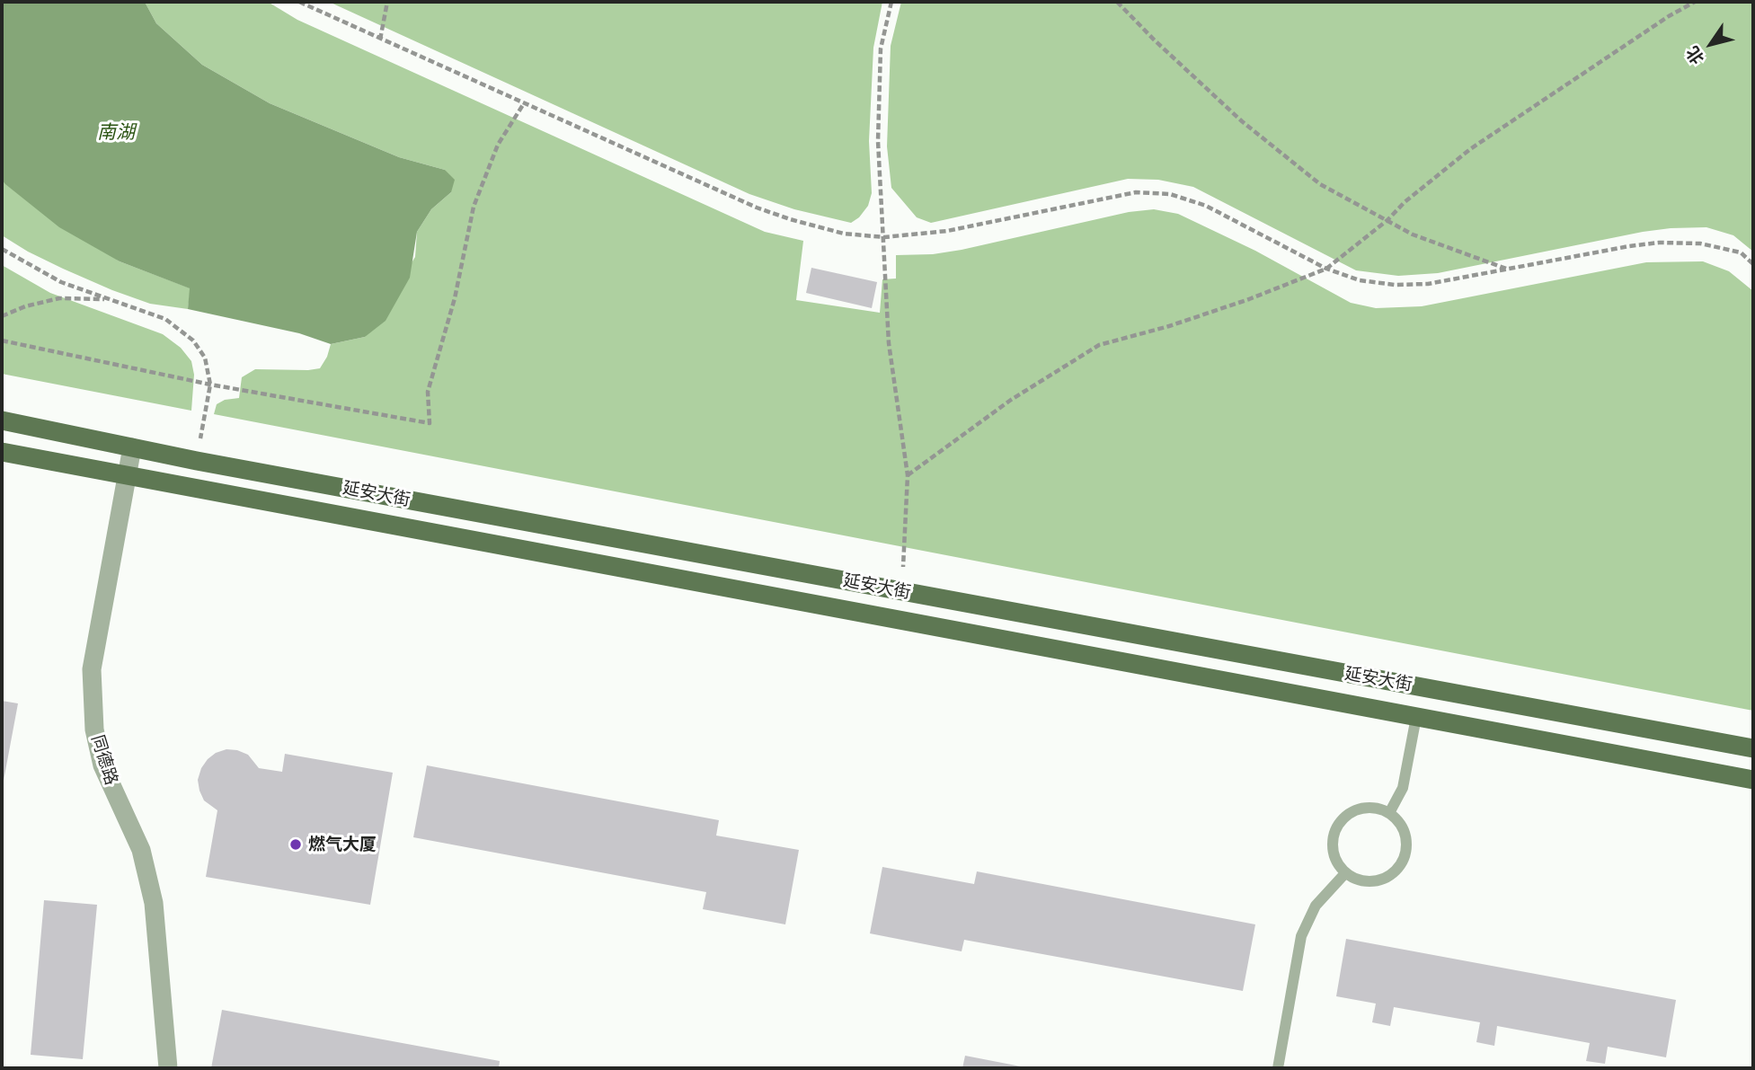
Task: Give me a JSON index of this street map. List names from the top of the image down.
{
  "streets": {
    "main road": ["延安大街"],
    "street": ["同德路"]
  },
  "crossings": [
    ["延安大街", "同德路"]
  ],
  "water": ["南湖"],
  "places": ["燃气大厦"],
  "north": "bottom left"
}
